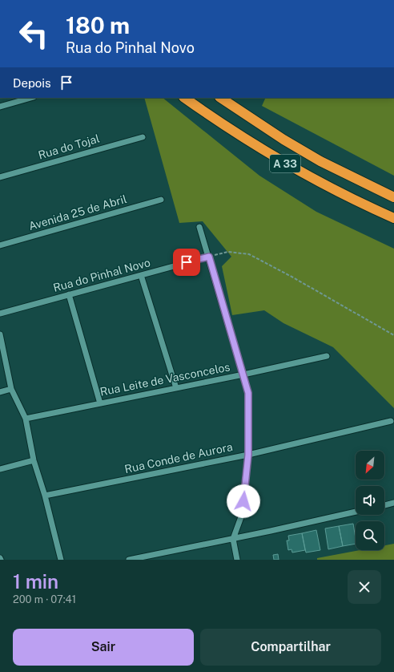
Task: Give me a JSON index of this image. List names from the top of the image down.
{
  "streets": {
    "highway": ["A 33"],
    "street": [
      "Rua do Tojal",
      "Avenida 25 de Abril",
      "Rua do Pinhal Novo",
      "Rua Leite de Vasconcelos",
      "Rua Conde de Aurora"
    ]
  },
  "north": "bottom left",
  "page": {
    "turn": ["180 m", "Rua do Pinhal Novo"],
    "then": "Depois",
    "heading": ["1 min", "200 m · 07:41"],
    "buttons": ["Sair", "Compartilhar"]
  }
}
